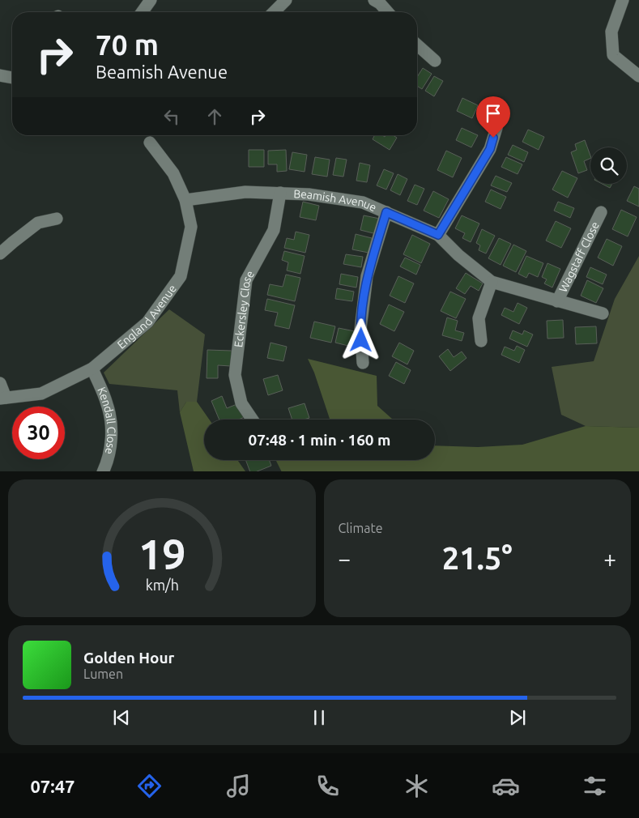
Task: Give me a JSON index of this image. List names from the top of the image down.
{
  "streets": {
    "street": [
      "Beamish Avenue",
      "Wagstaff Close",
      "Eckersley Close",
      "England Avenue",
      "Kendall Close"
    ]
  },
  "crossings": [
    ["Beamish Avenue", "Wagstaff Close"],
    ["Beamish Avenue", "Eckersley Close"],
    ["Beamish Avenue", "England Avenue"],
    ["England Avenue", "Kendall Close"]
  ],
  "page": {
    "turn": ["70 m", "Beamish Avenue"],
    "limit": "30",
    "trip": "07:48 · 1 min · 160 m",
    "tile": "Climate",
    "heat": ["−", "21.5°", "+"],
    "song": ["Golden Hour", "Lumen"],
    "tabs": "07:47",
    "gauge": ["19", "km/h"]
  }
}
